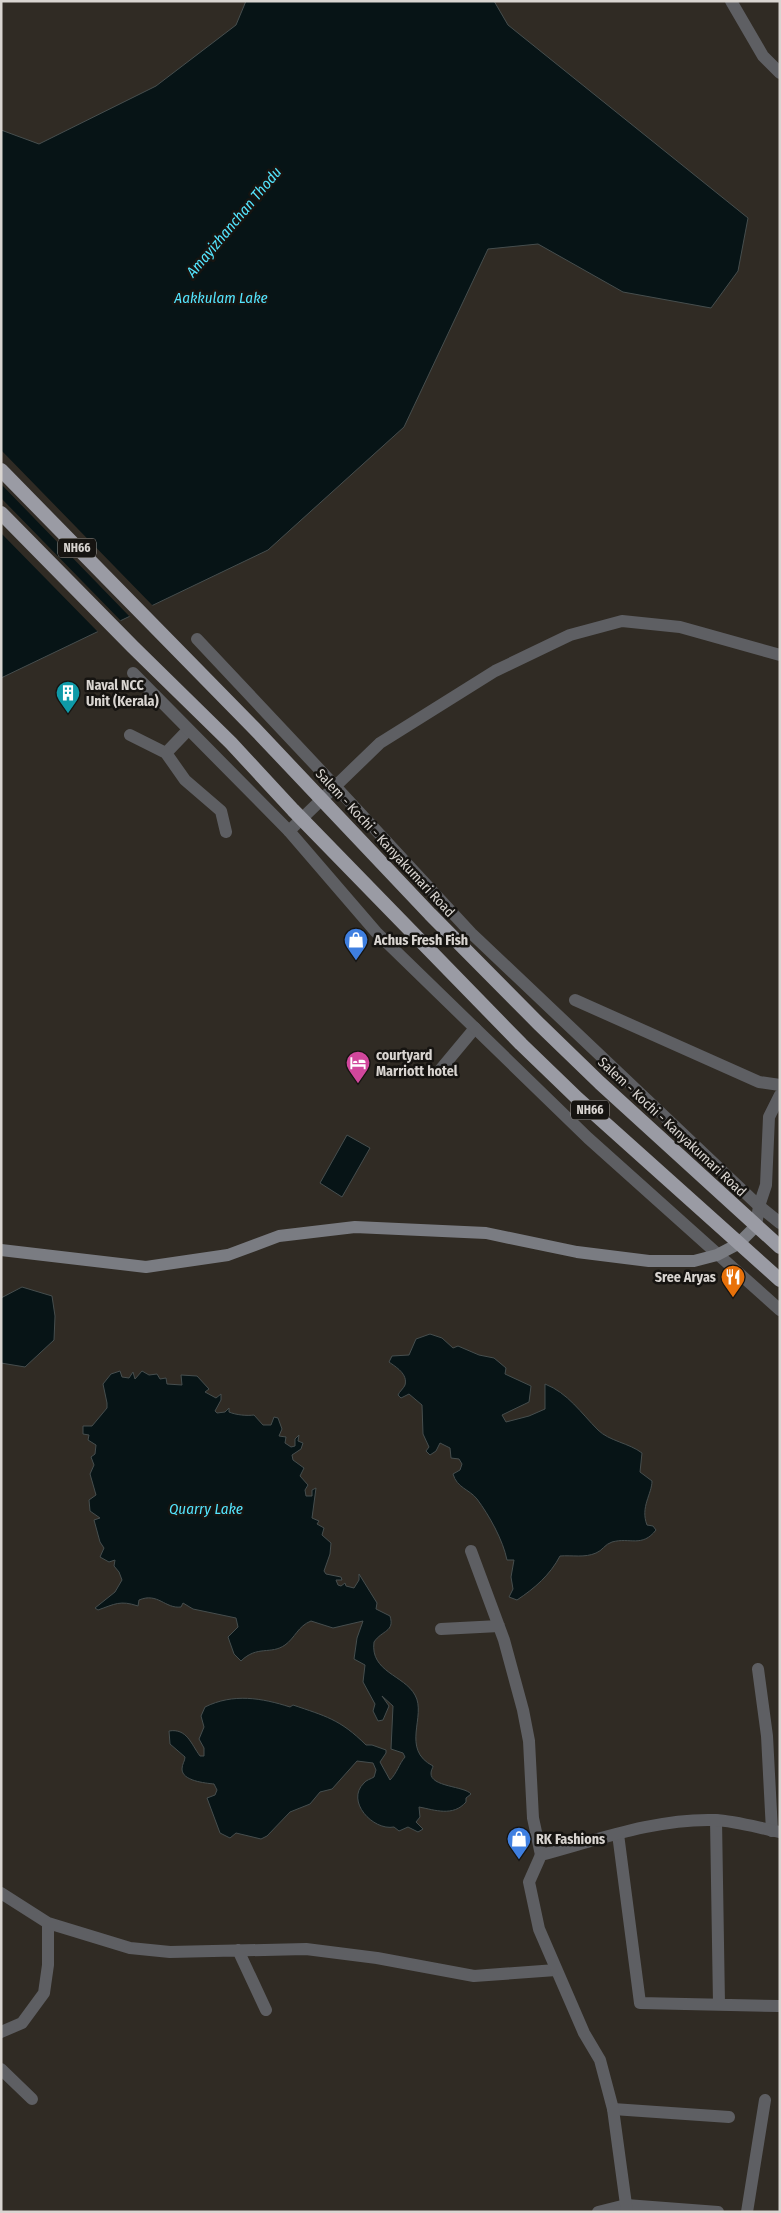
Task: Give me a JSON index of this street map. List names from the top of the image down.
{
  "streets": {
    "highway": ["NH66", "Salem - Kochi - Kanyakumari Road"]
  },
  "water": ["Amayizhanchan Thodu", "Aakkulam Lake", "Quarry Lake"],
  "places": {
    "building": ["Naval NCC Unit (Kerala)"],
    "shop": ["Achus Fresh Fish", "RK Fashions"],
    "hotel": ["courtyard Marriott hotel"],
    "restaurant": ["Sree Aryas"]
  }
}
